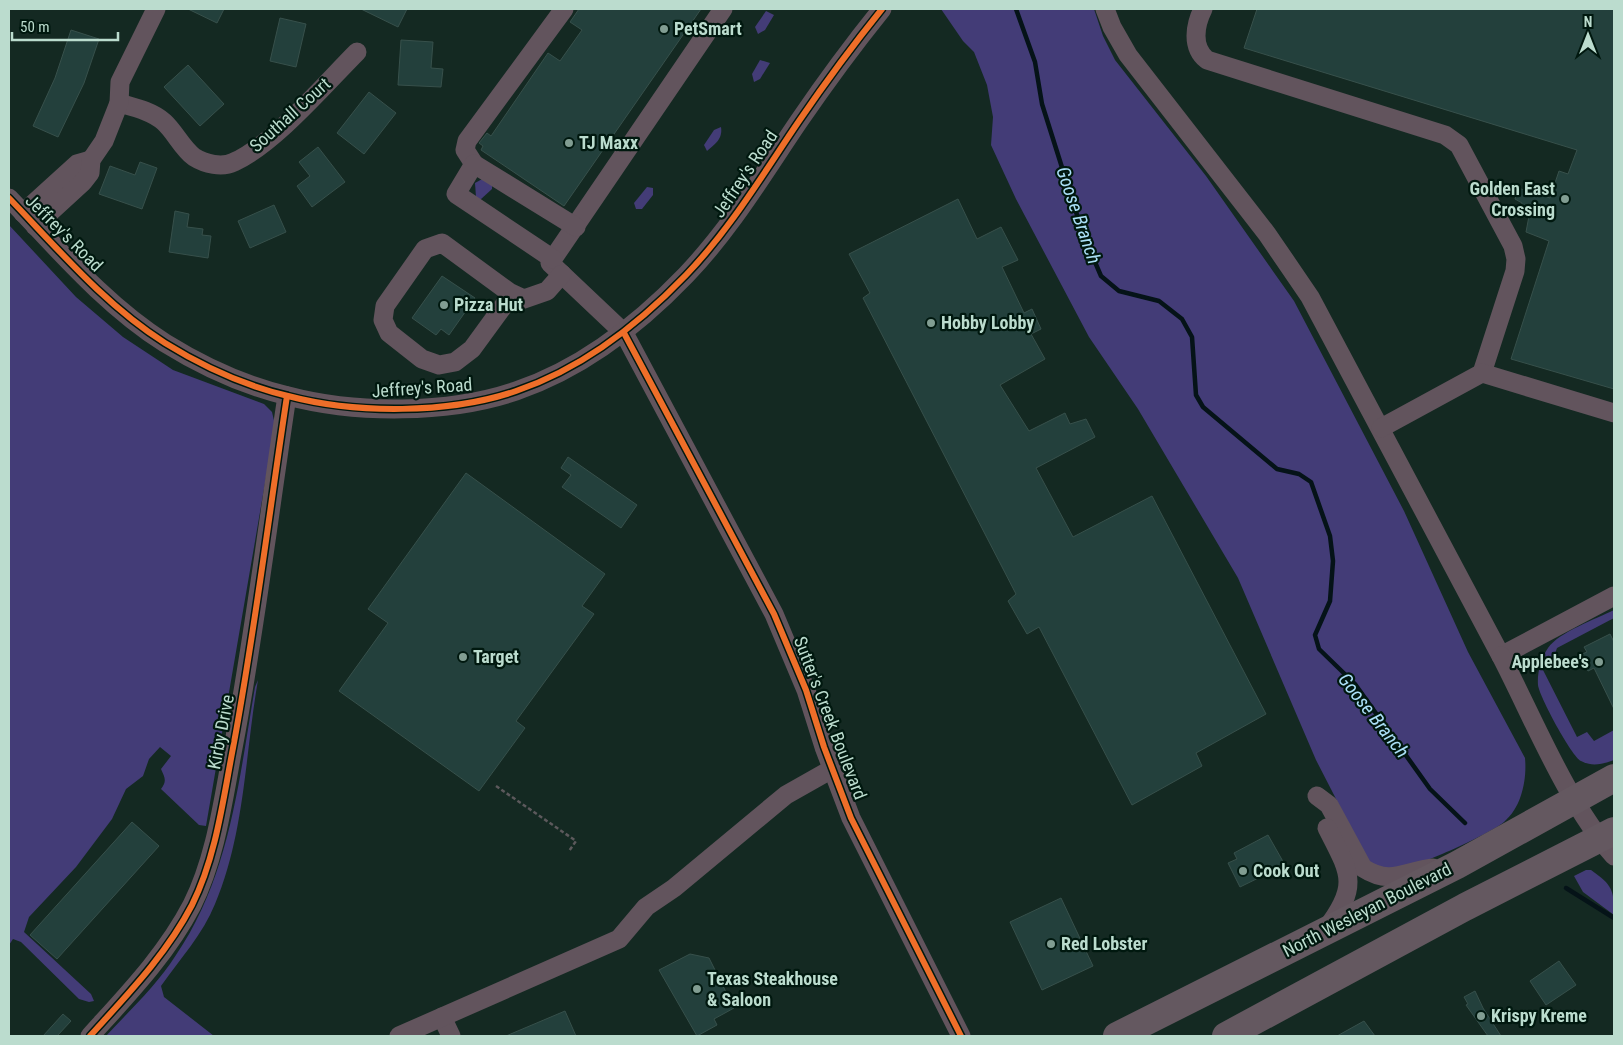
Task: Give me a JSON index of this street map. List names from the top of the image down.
{
  "streets": {
    "highway": ["North Wesleyan Boulevard"],
    "street": [
      "Southall Court",
      "Jeffrey's Road",
      "Sutter's Creek Boulevard",
      "Kirby Drive"
    ]
  },
  "crossings": [
    ["Jeffrey's Road", "Sutter's Creek Boulevard"],
    ["Jeffrey's Road", "Kirby Drive"]
  ],
  "water": ["Goose Branch"],
  "places": [
    "PetSmart",
    "TJ Maxx",
    "Golden East Crossing",
    "Pizza Hut",
    "Hobby Lobby",
    "Target",
    "Applebee's",
    "Cook Out",
    "Red Lobster",
    "Texas Steakhouse & Saloon",
    "Krispy Kreme"
  ],
  "scale_bar": "50 m",
  "north": "top"
}
